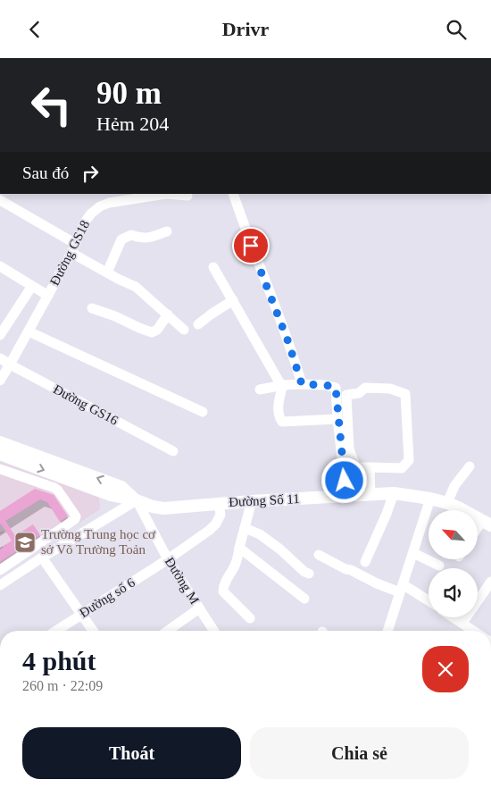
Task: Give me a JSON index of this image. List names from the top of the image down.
{
  "streets": {
    "main road": ["Đường Số 11"],
    "street": [
      "Đường GS18",
      "Đường GS16",
      "Đường M",
      "Đường số 6"
    ]
  },
  "crossings": [
    ["Đường GS18", "Đường GS16"],
    ["Đường Số 11", "Đường M"],
    ["Đường Số 11", "Đường số 6"],
    ["Đường M", "Đường số 6"]
  ],
  "places": {
    "school or university": ["Trường Trung học cơ sở Võ Trường Toản"]
  },
  "north": "top left",
  "page": {
    "header": "Drivr",
    "turn": ["90 m", "Hẻm 204"],
    "then": "Sau đó",
    "heading": ["4 phút", "260 m · 22:09"],
    "buttons": ["Thoát", "Chia sẻ"]
  }
}
